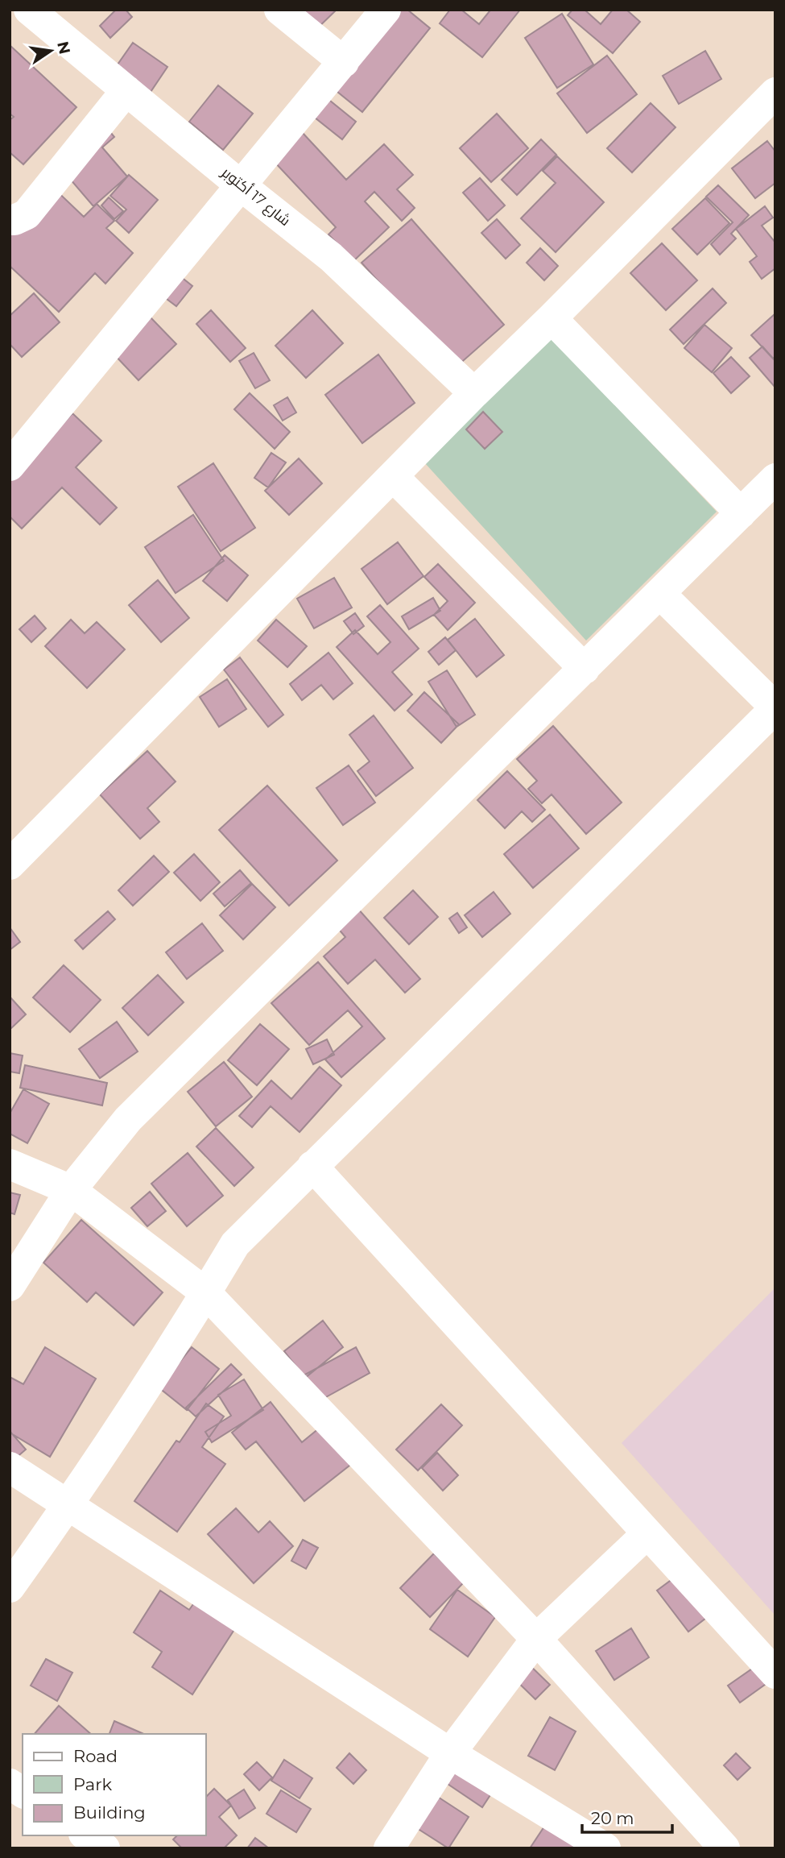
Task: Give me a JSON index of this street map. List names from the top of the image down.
{
  "streets": {
    "street": ["شارع 17 أكتوبر"]
  },
  "legend": ["Road", "Park", "Building"],
  "scale_bar": "20 m",
  "north": "right"
}
